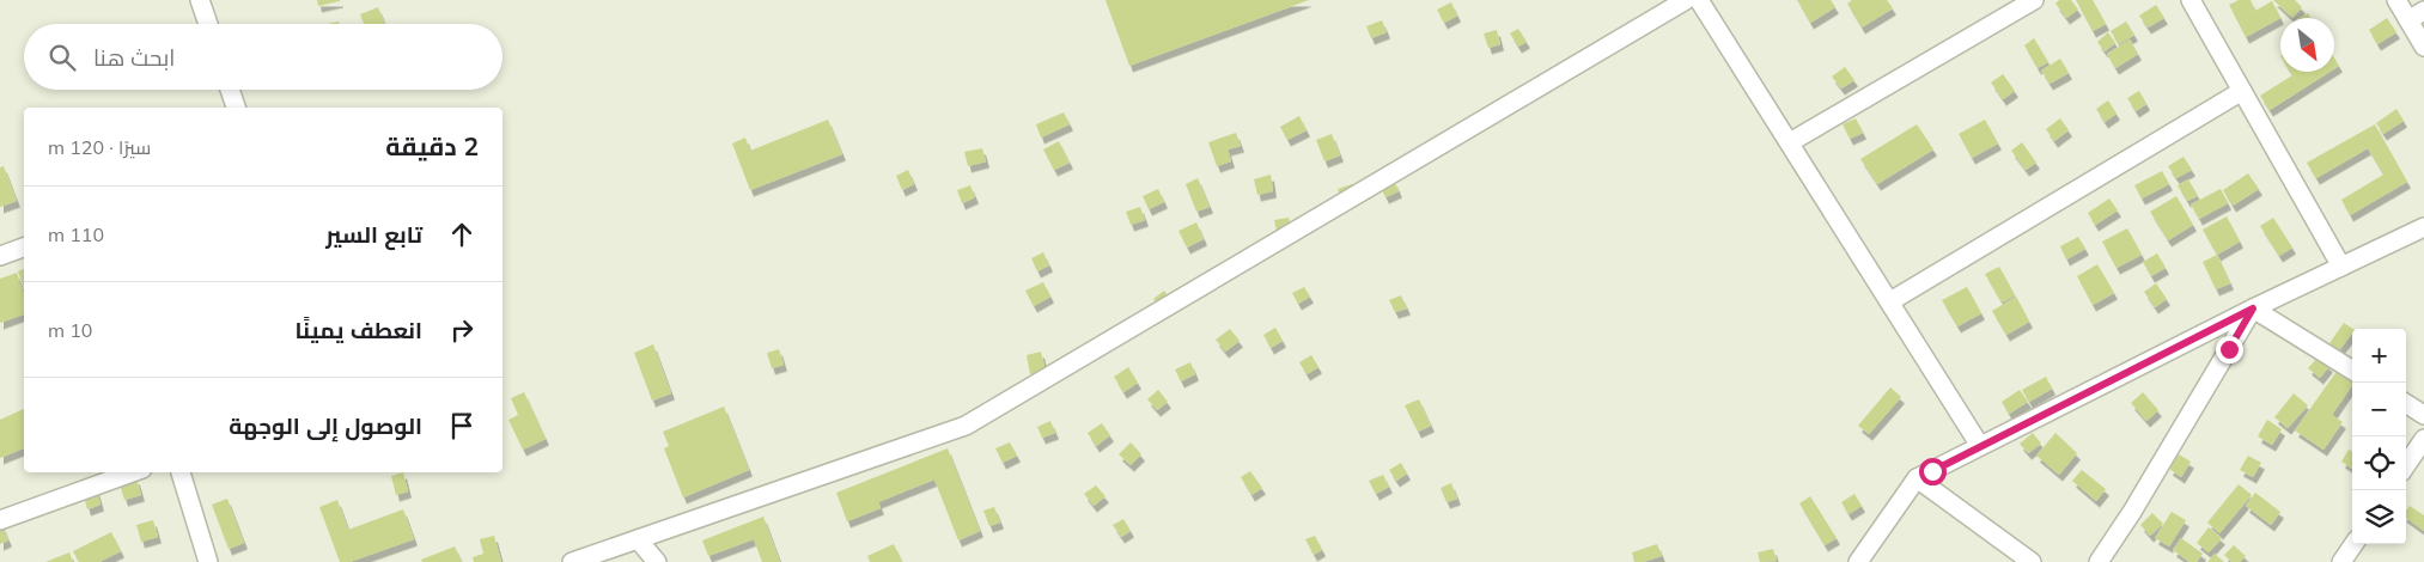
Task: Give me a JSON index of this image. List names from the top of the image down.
{
  "north": "bottom right",
  "page": {
    "search": "ابحث هنا",
    "heading": ["2 دقيقة", "سيرًا · 120 m"],
    "list": [
      ["تابع السير", "110 m"],
      ["انعطف يمينًا", "10 m"],
      "الوصول إلى الوجهة"
    ],
    "map_buttons": ["+", "−"]
  }
}
